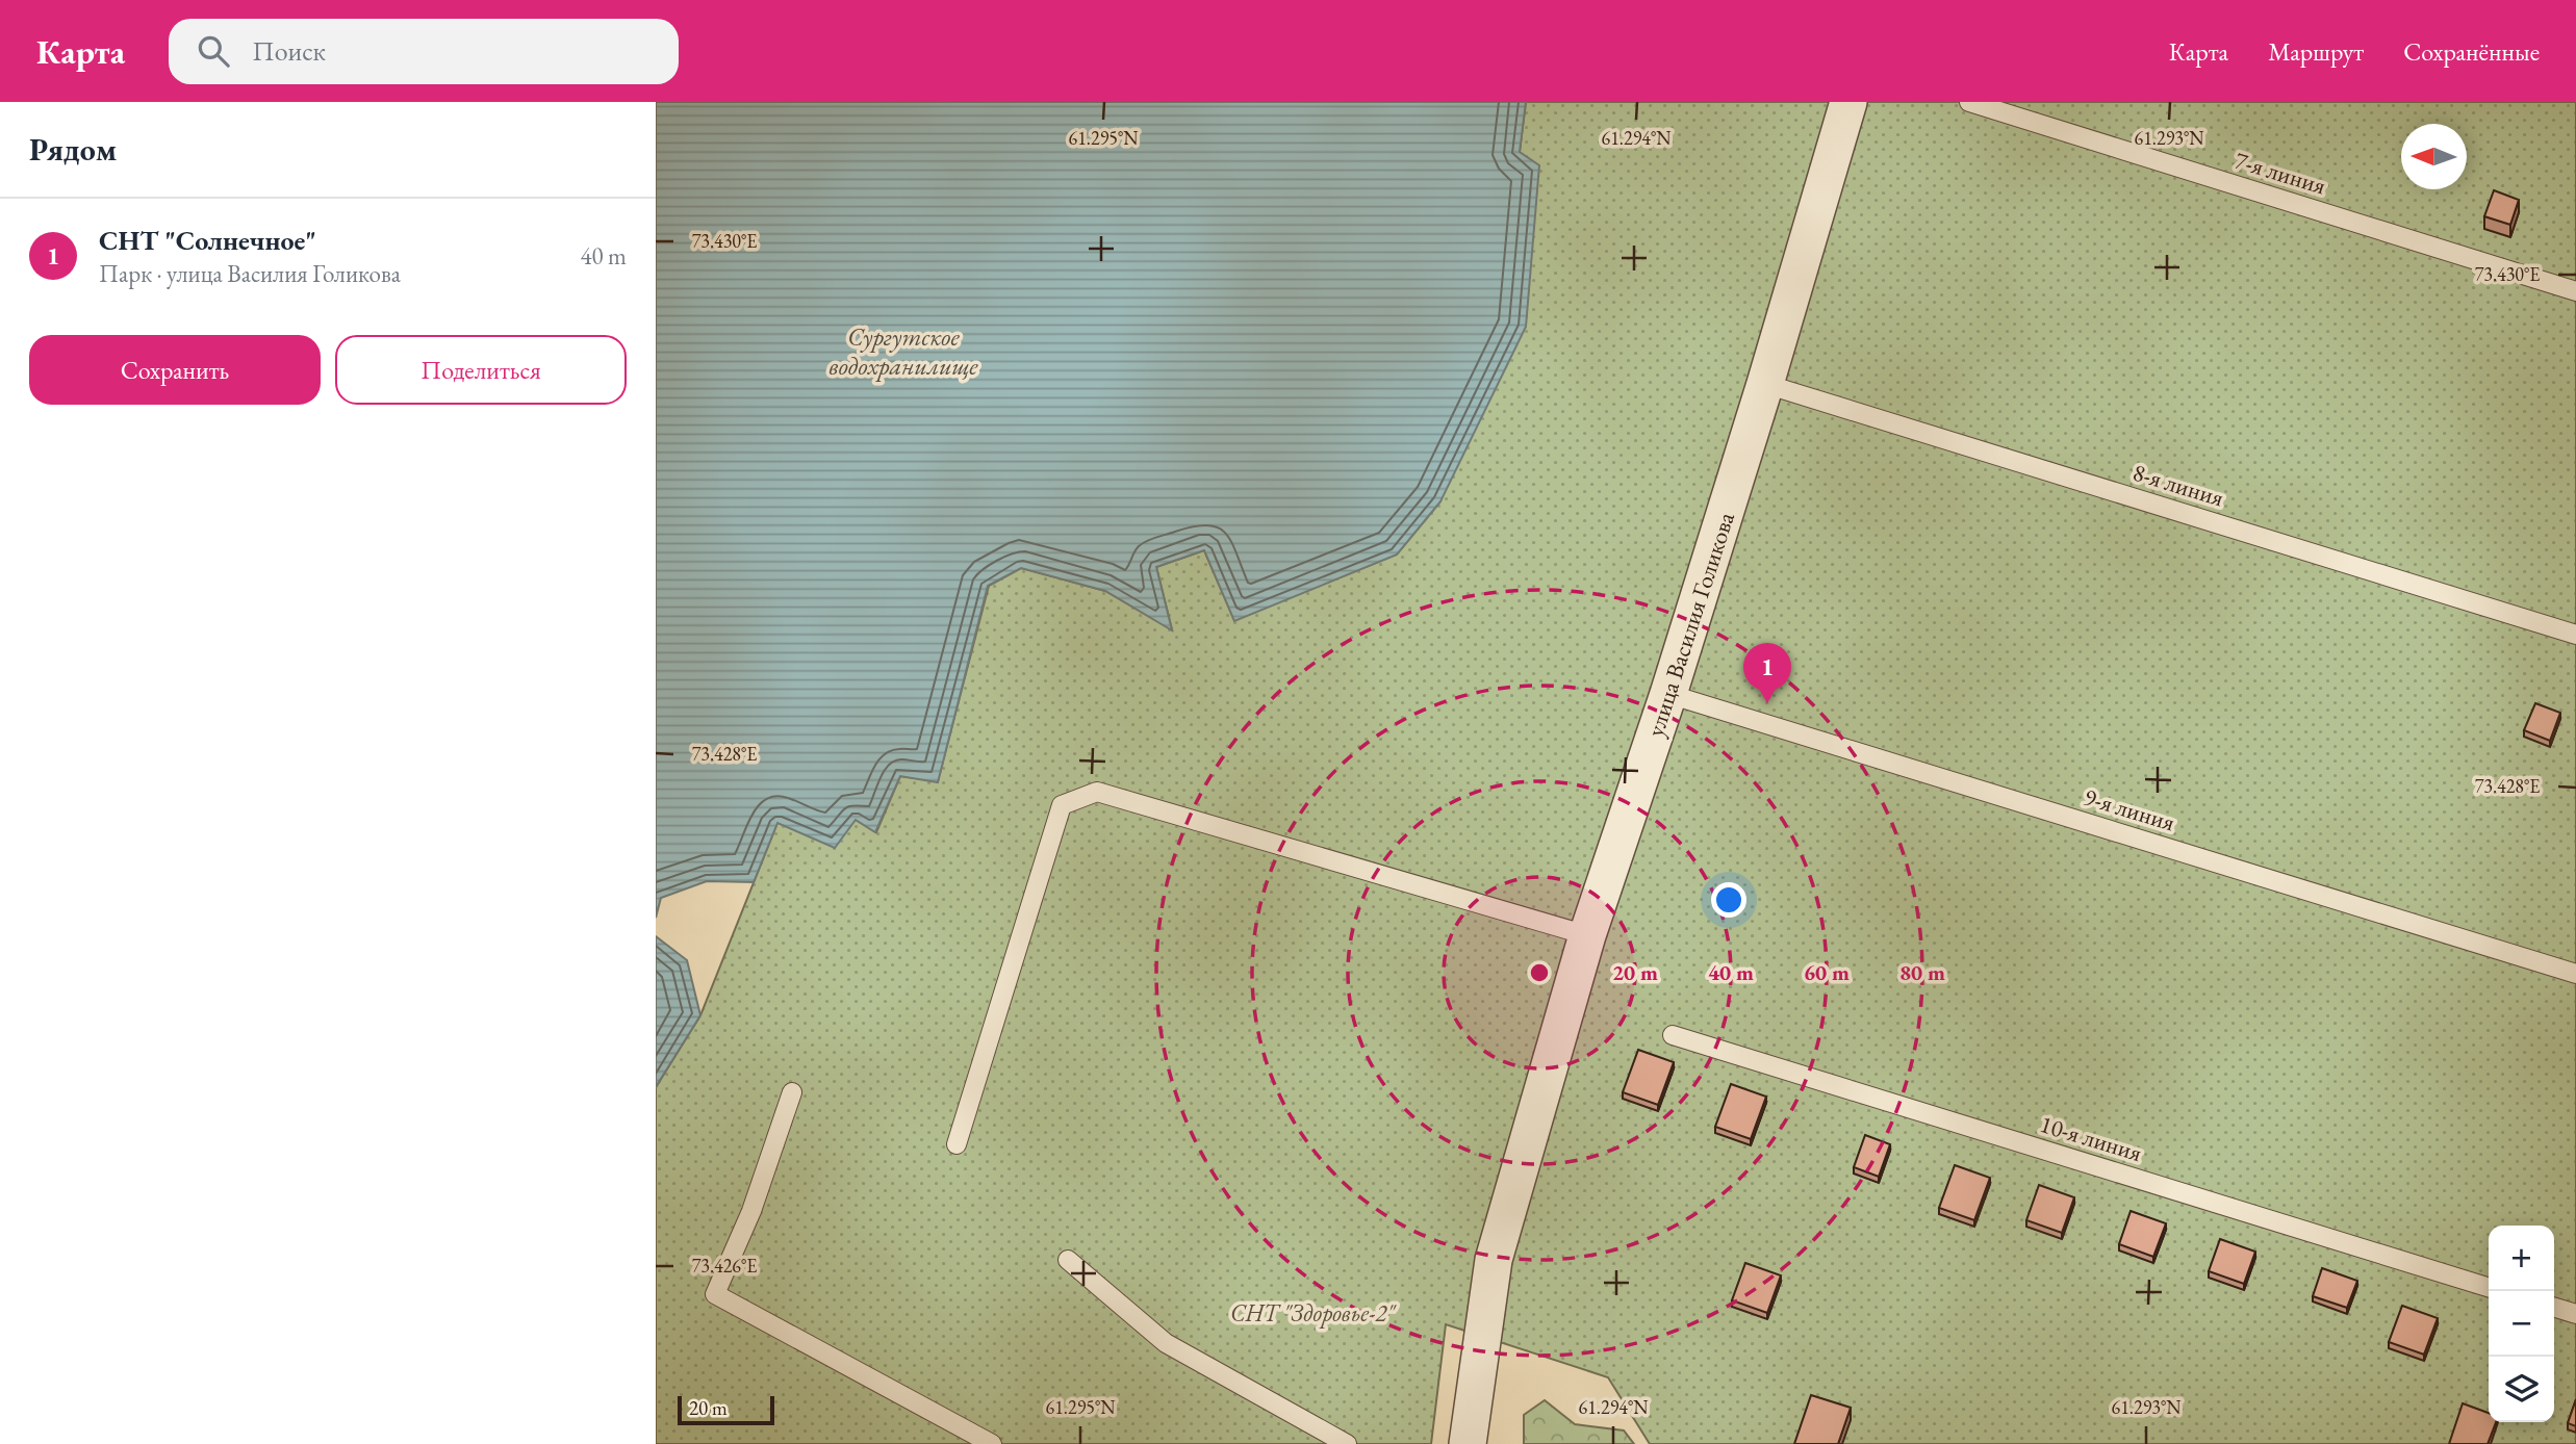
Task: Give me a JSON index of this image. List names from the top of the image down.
{
  "streets": {
    "street": ["улица Василия Голикова"],
    "lane": [
      "7-я линия",
      "8-я линия",
      "9-я линия",
      "10-я линия"
    ]
  },
  "crossings": [
    ["8-я линия", "улица Василия Голикова"],
    ["улица Василия Голикова", "9-я линия"]
  ],
  "water": ["Сургутское водохранилище"],
  "parks": ["СНТ \"Здоровье-2\""],
  "scale_bar": "20 m",
  "north": "left",
  "page": {
    "header": "Карта",
    "search": "Поиск",
    "nav": ["Карта", "Маршрут", "Сохранённые"],
    "heading": "Рядом",
    "list": [
      {
        "mark": "1",
        "name": "СНТ \"Солнечное\"",
        "note": "Парк · улица Василия Голикова",
        "value": "40 m"
      }
    ],
    "buttons": ["Сохранить", "Поделиться"],
    "pins": "1",
    "map_buttons": ["+", "−"],
    "scale": "20 m"
  },
  "coordinates": [
    "61.295°N",
    "61.294°N",
    "61.293°N",
    "73.430°E",
    "73.428°E",
    "73.426°E"
  ],
  "rings": [
    "20 m",
    "40 m",
    "60 m",
    "80 m"
  ]
}
